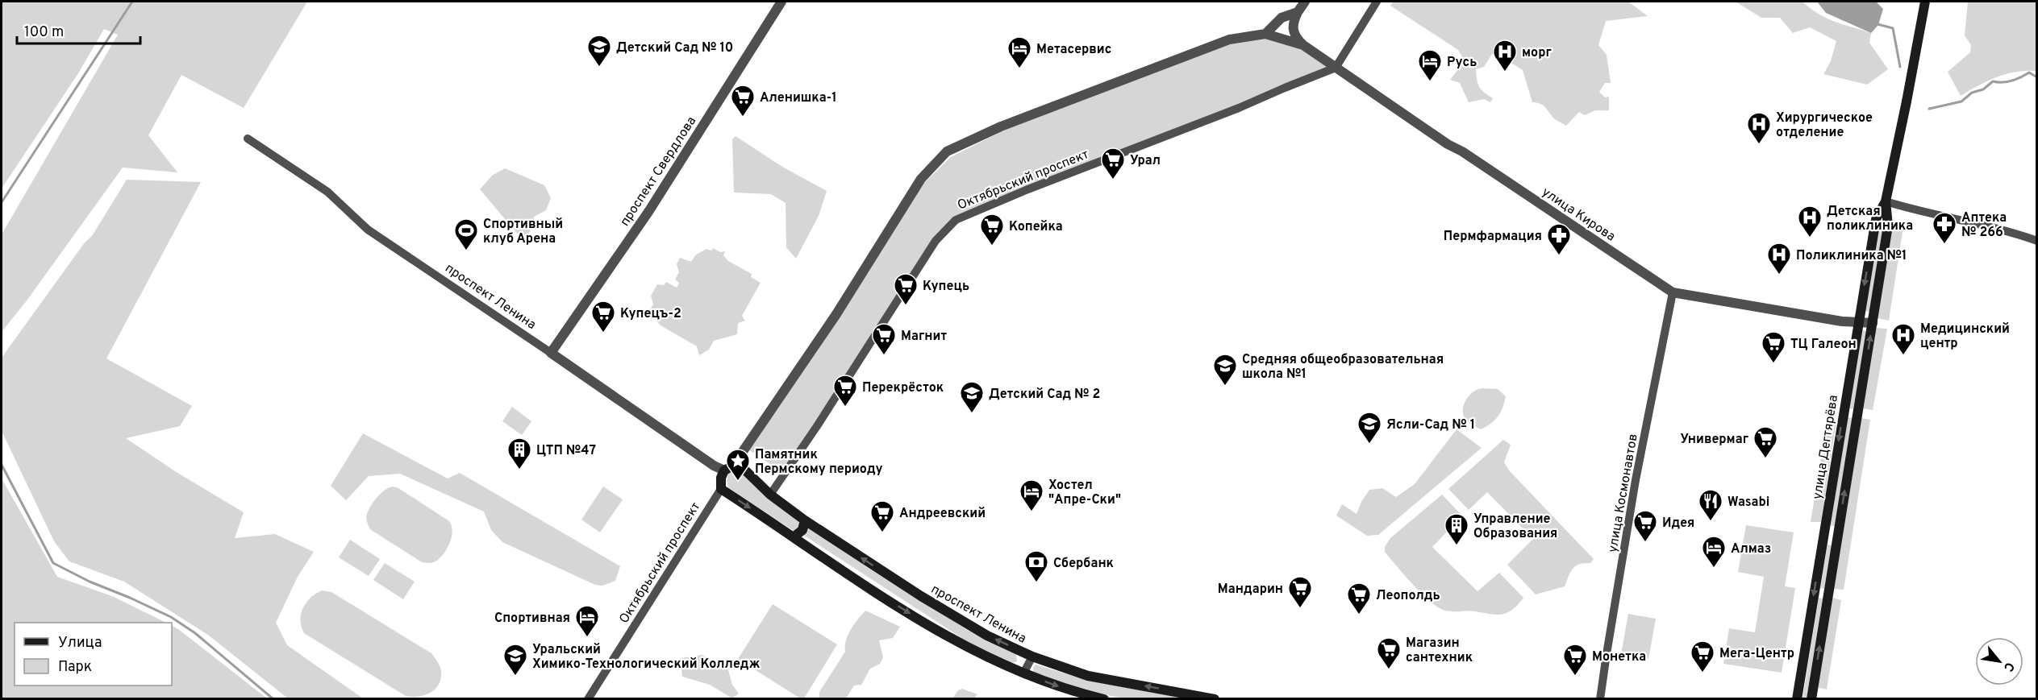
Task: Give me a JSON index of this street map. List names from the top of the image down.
{
  "streets": {
    "main road": ["проспект Ленина", "улица Дегтярёва"],
    "street": [
      "проспект Свердлова",
      "Октябрьский проспект",
      "улица Кирова",
      "улица Космонавтов"
    ]
  },
  "crossings": [
    ["проспект Свердлова", "проспект Ленина"],
    ["Октябрьский проспект", "улица Кирова"],
    ["Октябрьский проспект", "проспект Ленина"],
    ["улица Кирова", "улица Дегтярёва"],
    ["улица Кирова", "улица Космонавтов"]
  ],
  "one_way": ["проспект Ленина"],
  "places": {
    "school or university": [
      "Детский Сад № 10",
      "Средняя общеобразовательная школа №1",
      "Детский Сад № 2",
      "Ясли-Сад № 1",
      "Уральский Химико-Технологический Колледж"
    ],
    "hotel": [
      "Метасервис",
      "Русь",
      "Хостел \"Апре-Ски\"",
      "Алмаз",
      "Спортивная"
    ],
    "hospital": [
      "морг",
      "Хирургическое отделение",
      "Детская поликлиника",
      "Поликлиника №1",
      "Медицинский центр"
    ],
    "supermarket": [
      "Аленишка-1",
      "Урал",
      "Копейка",
      "Купець",
      "Купецъ-2",
      "Магнит",
      "ТЦ Галеон",
      "Перекрёсток",
      "Универмаг",
      "Андреевский",
      "Идея",
      "Мандарин",
      "Леополдь",
      "Магазин сантехник",
      "Мега-Центр",
      "Монетка"
    ],
    "pharmacy": ["Аптека № 266", "Пермфармация"],
    "sports": ["Спортивный клуб Арена"],
    "building": ["ЦТП №47", "Управление Образования"],
    "place": ["Памятник Пермскому периоду"],
    "restaurant": ["Wasabi"],
    "bank": ["Сбербанк"]
  },
  "legend": ["Улица", "Парк"],
  "scale_bar": "100 m",
  "north": "bottom right"
}
